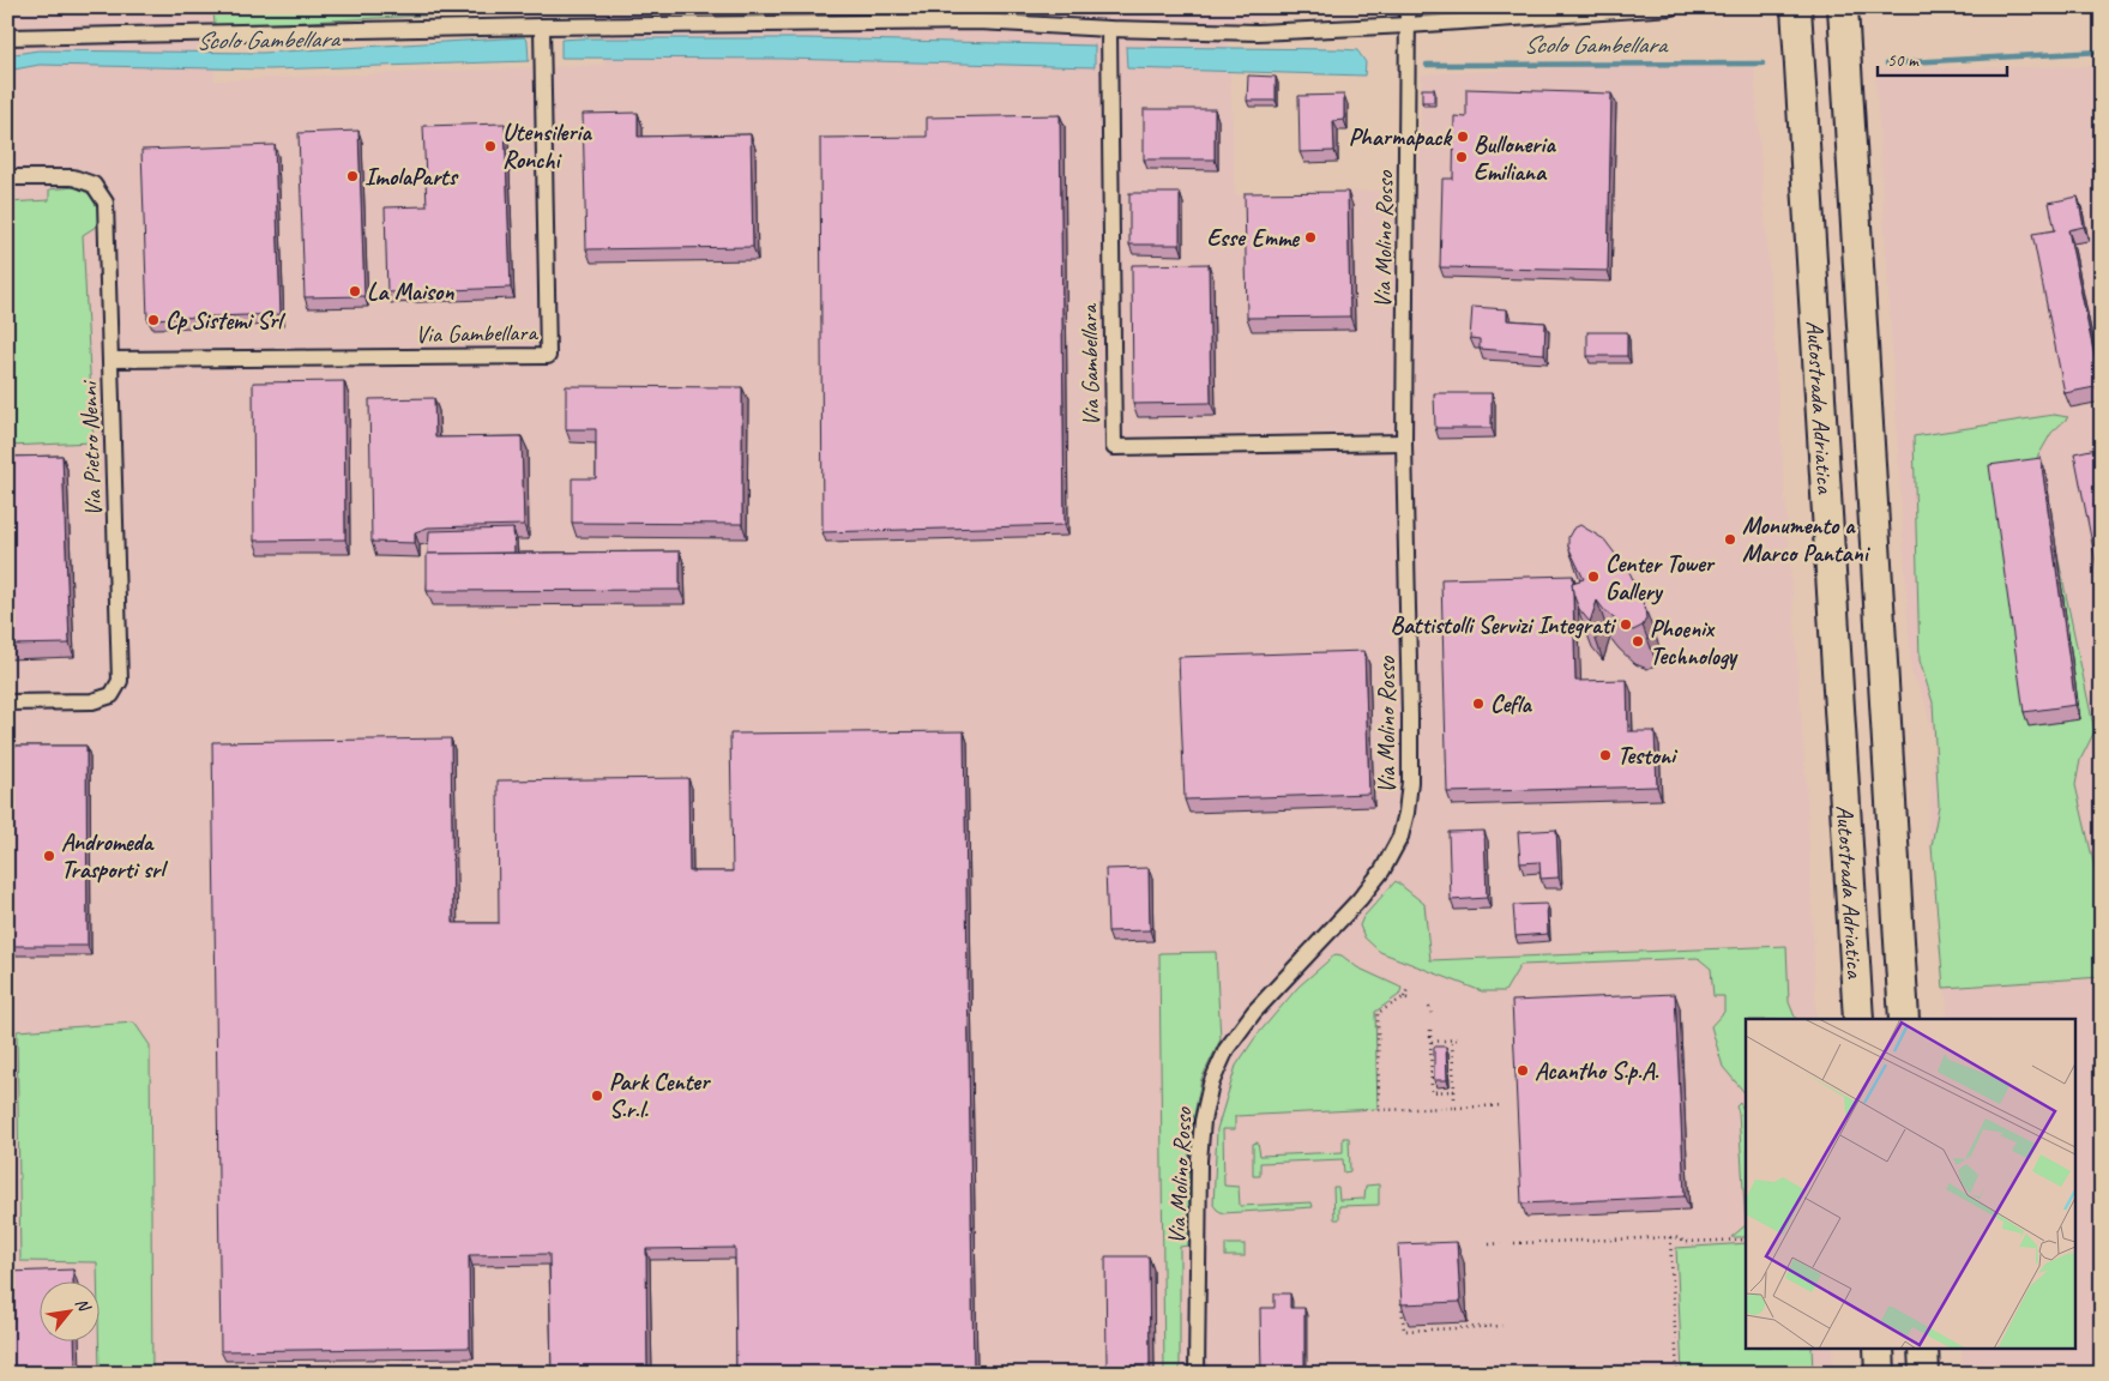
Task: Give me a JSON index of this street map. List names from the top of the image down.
{
  "streets": {
    "highway": ["Autostrada Adriatica"],
    "street": ["Via Molino Rosso", "Via Gambellara", "Via Pietro Nenni"]
  },
  "crossings": [
    ["Via Molino Rosso", "Via Gambellara"],
    ["Via Gambellara", "Via Pietro Nenni"]
  ],
  "water": ["Scolo Gambellara"],
  "places": [
    "Pharmapack",
    "Utensileria Ronchi",
    "Bulloneria Emiliana",
    "ImolaParts",
    "Esse Emme",
    "La Maison",
    "Cp Sistemi Srl",
    "Monumento a Marco Pantani",
    "Center Tower Gallery",
    "Battistolli Servizi Integrati",
    "Phoenix Technology",
    "Cefla",
    "Testoni",
    "Andromeda Trasporti srl",
    "Acantho S.p.A.",
    "Park Center S.r.l."
  ],
  "scale_bar": "50 m",
  "north": "top right"
}
